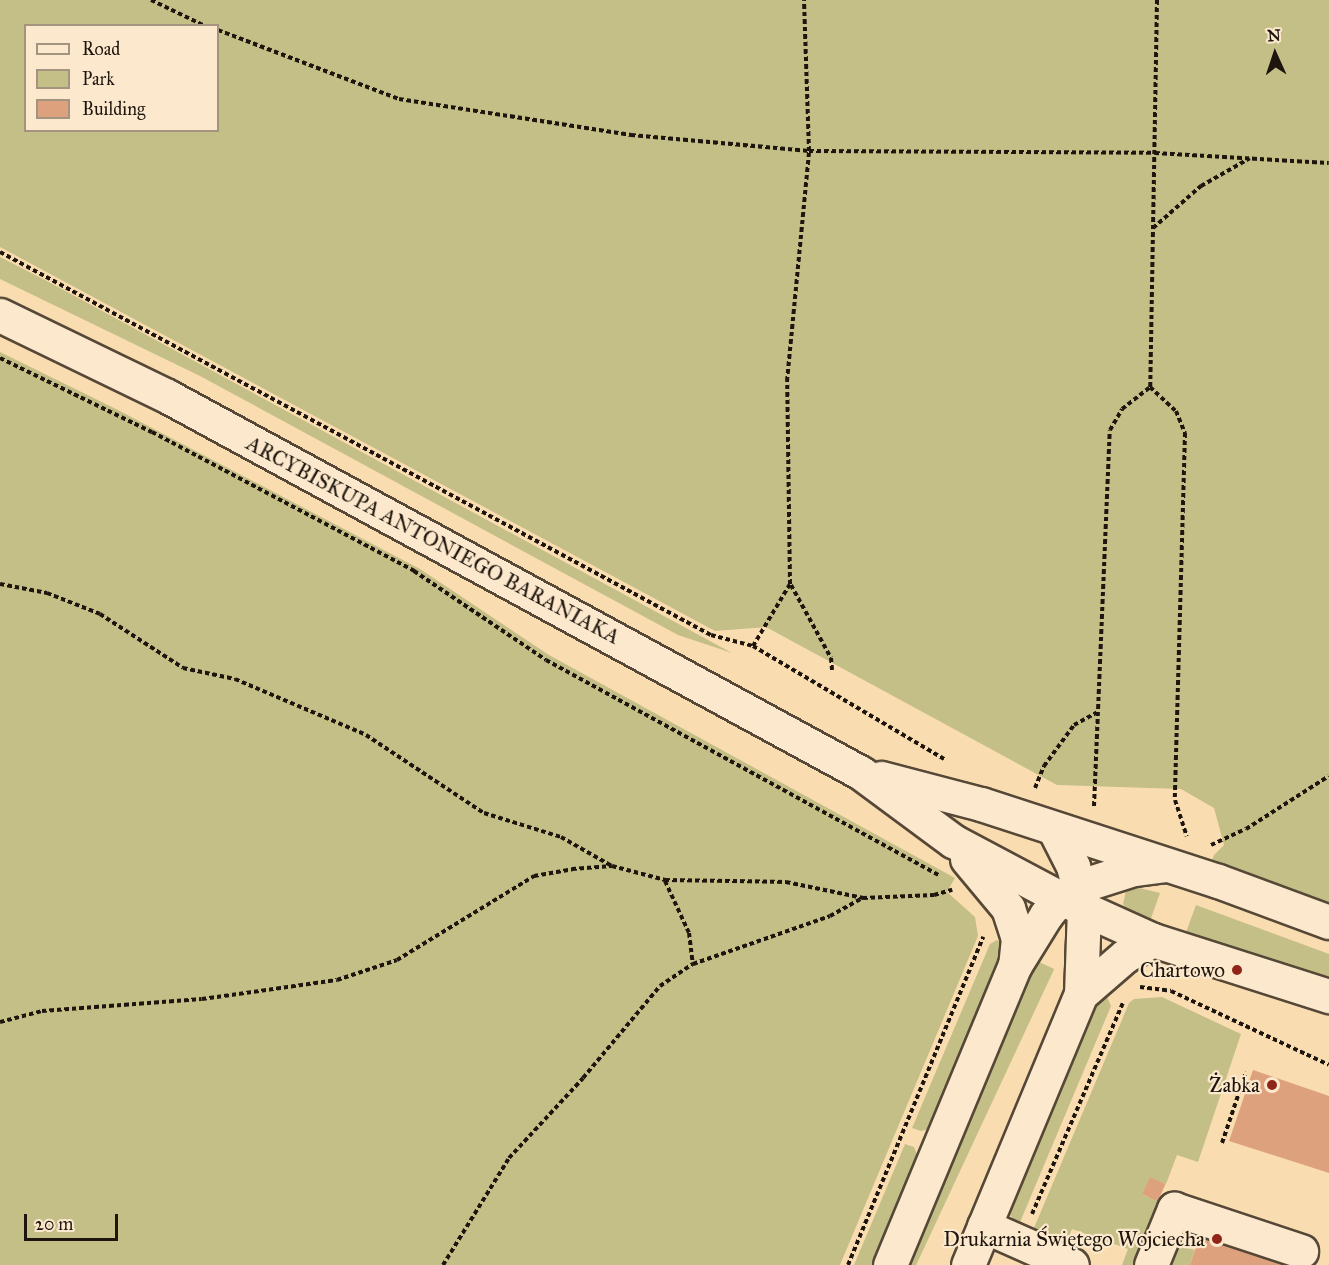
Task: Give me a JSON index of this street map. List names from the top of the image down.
{
  "streets": {
    "street": ["ARCYBISKUPA ANTONIEGO BARANIAKA"]
  },
  "places": ["Chartowo", "Żabka", "Drukarnia Świętego Wojciecha"],
  "legend": ["Road", "Park", "Building"],
  "scale_bar": "20 m",
  "north": "top"
}
